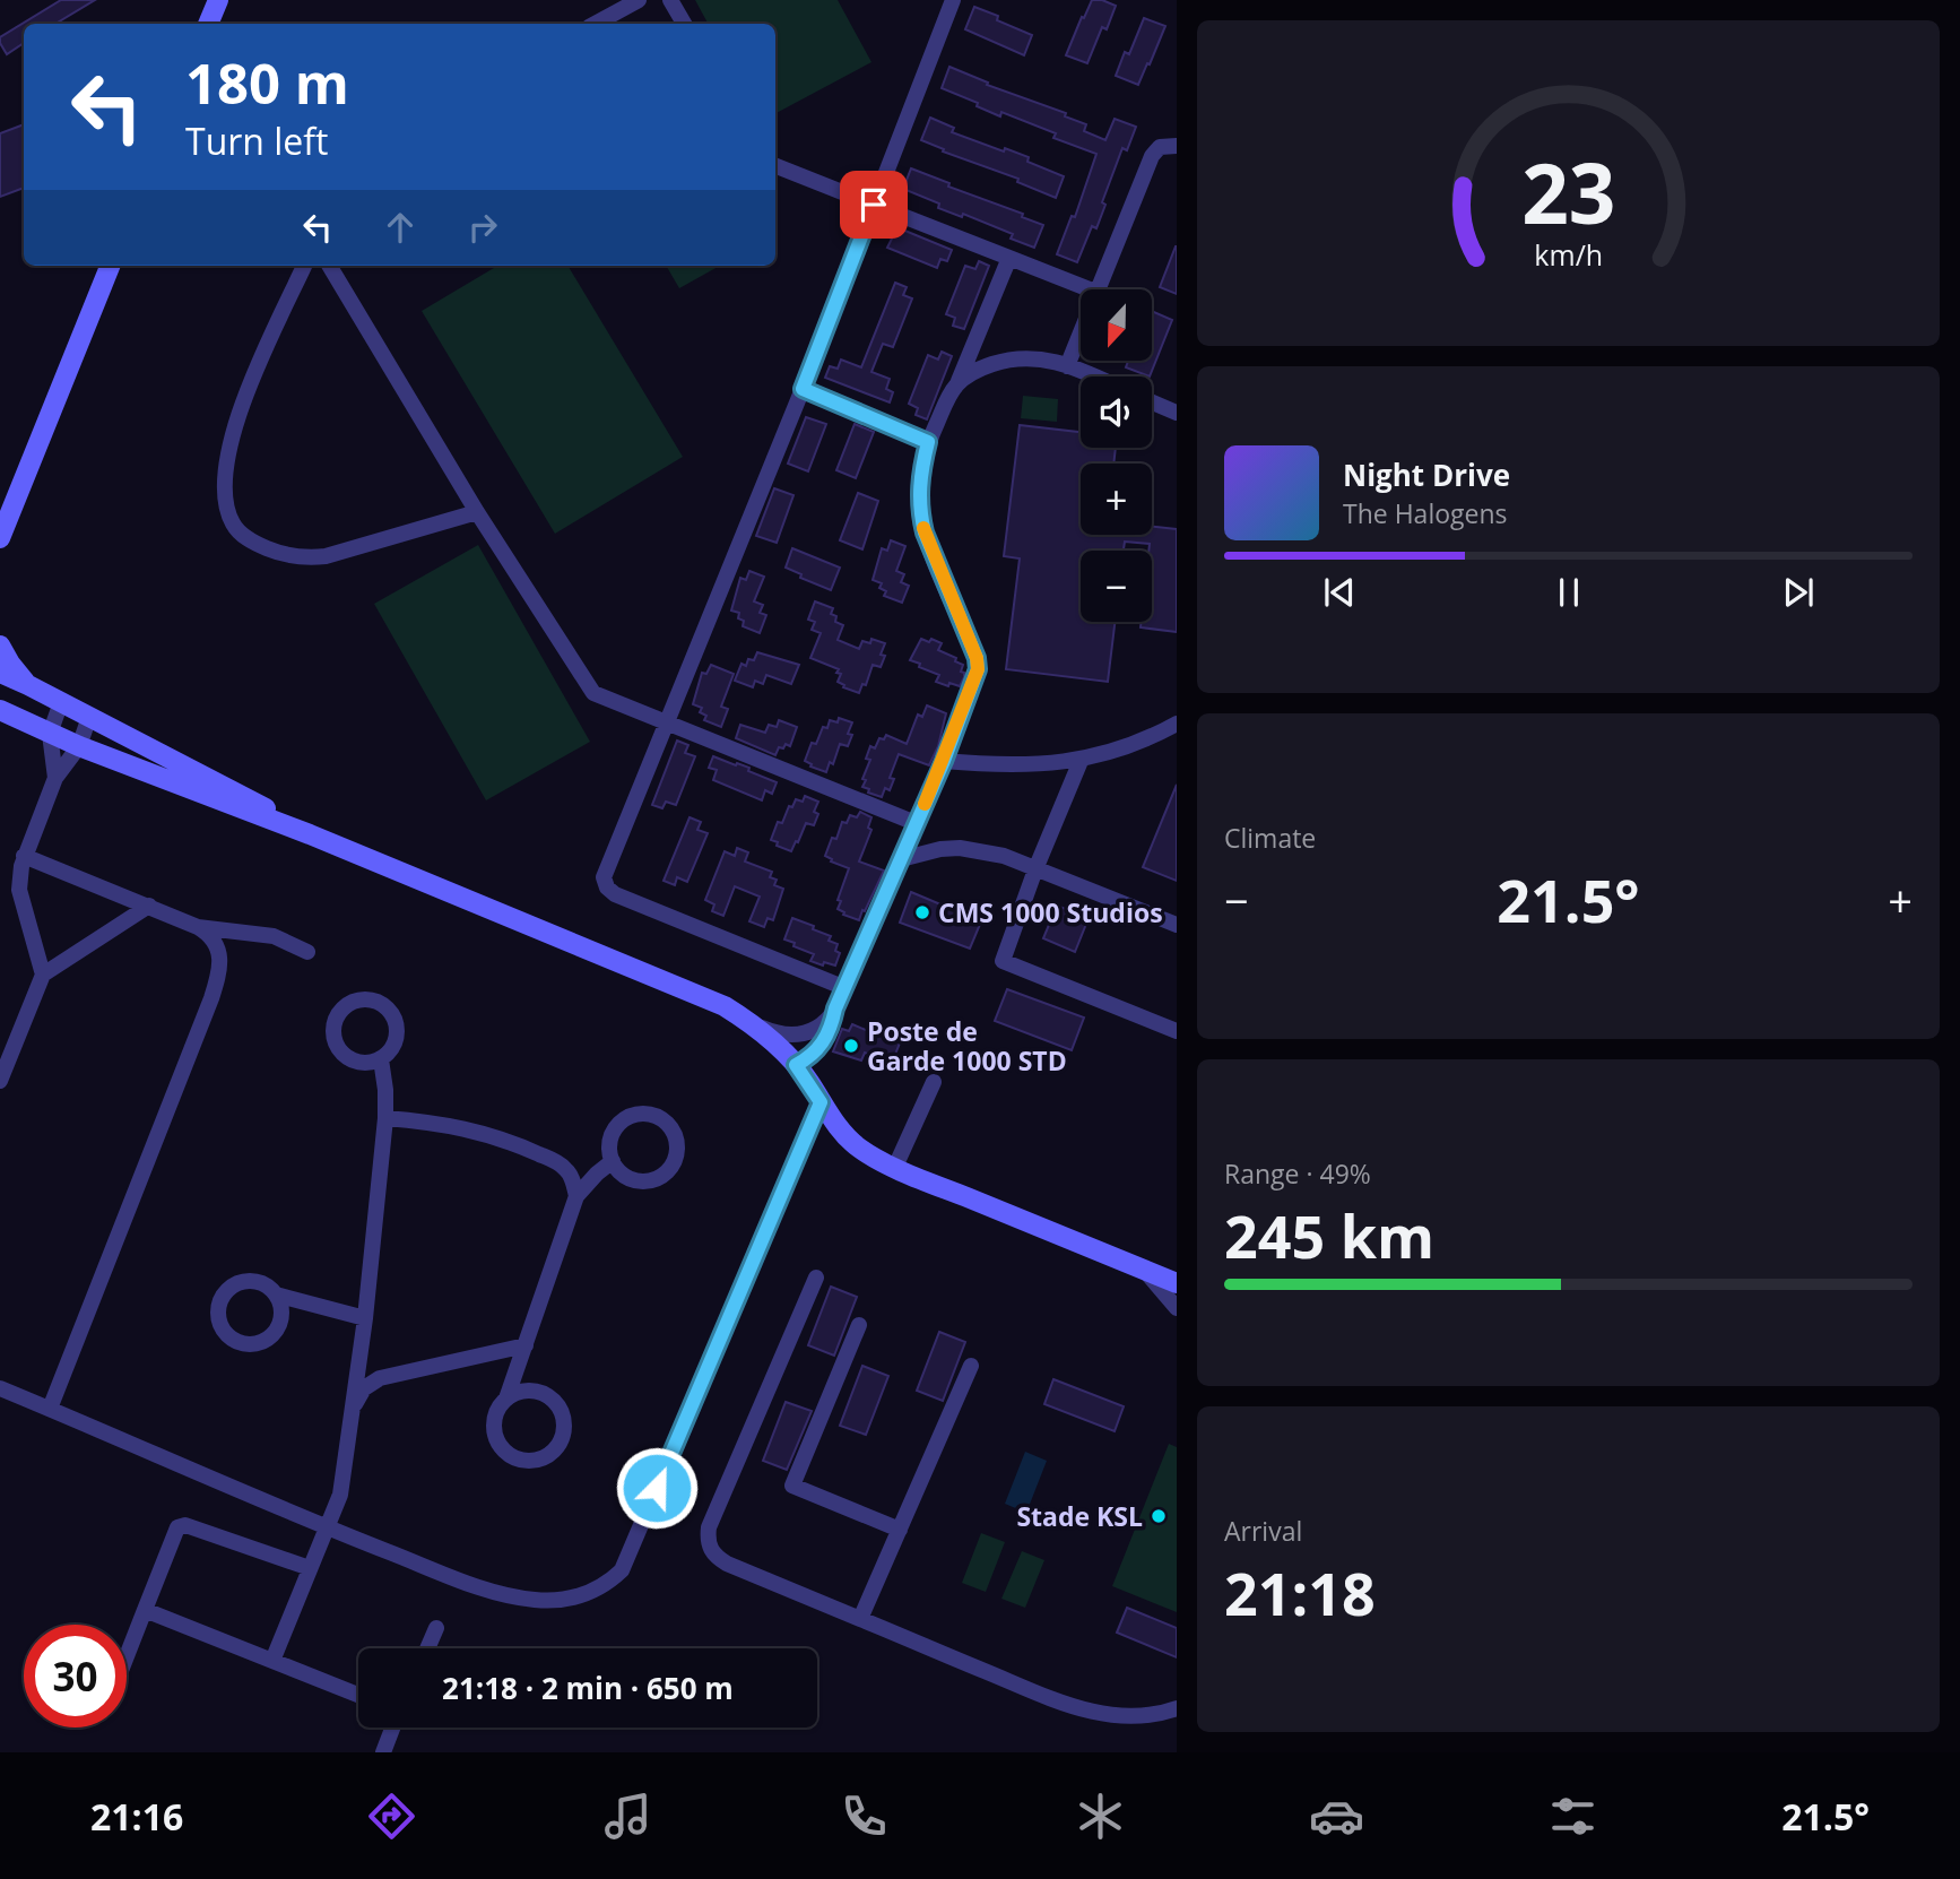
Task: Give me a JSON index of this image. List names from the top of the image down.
{
  "places": ["CMS 1000 Studios", "Poste de Garde 1000 STD", "Stade KSL"],
  "north": "bottom",
  "page": {
    "turn": ["180 m", "Turn left"],
    "map_buttons": ["+", "−"],
    "song": ["Night Drive", "The Halogens"],
    "tile": [
      "Climate",
      ["Range · 49%", "245 km"],
      ["Arrival", "21:18"]
    ],
    "heat": ["−", "21.5°", "+"],
    "limit": "30",
    "trip": "21:18 · 2 min · 650 m",
    "tabs": ["21:16", "21.5°"],
    "gauge": ["23", "km/h"]
  }
}
